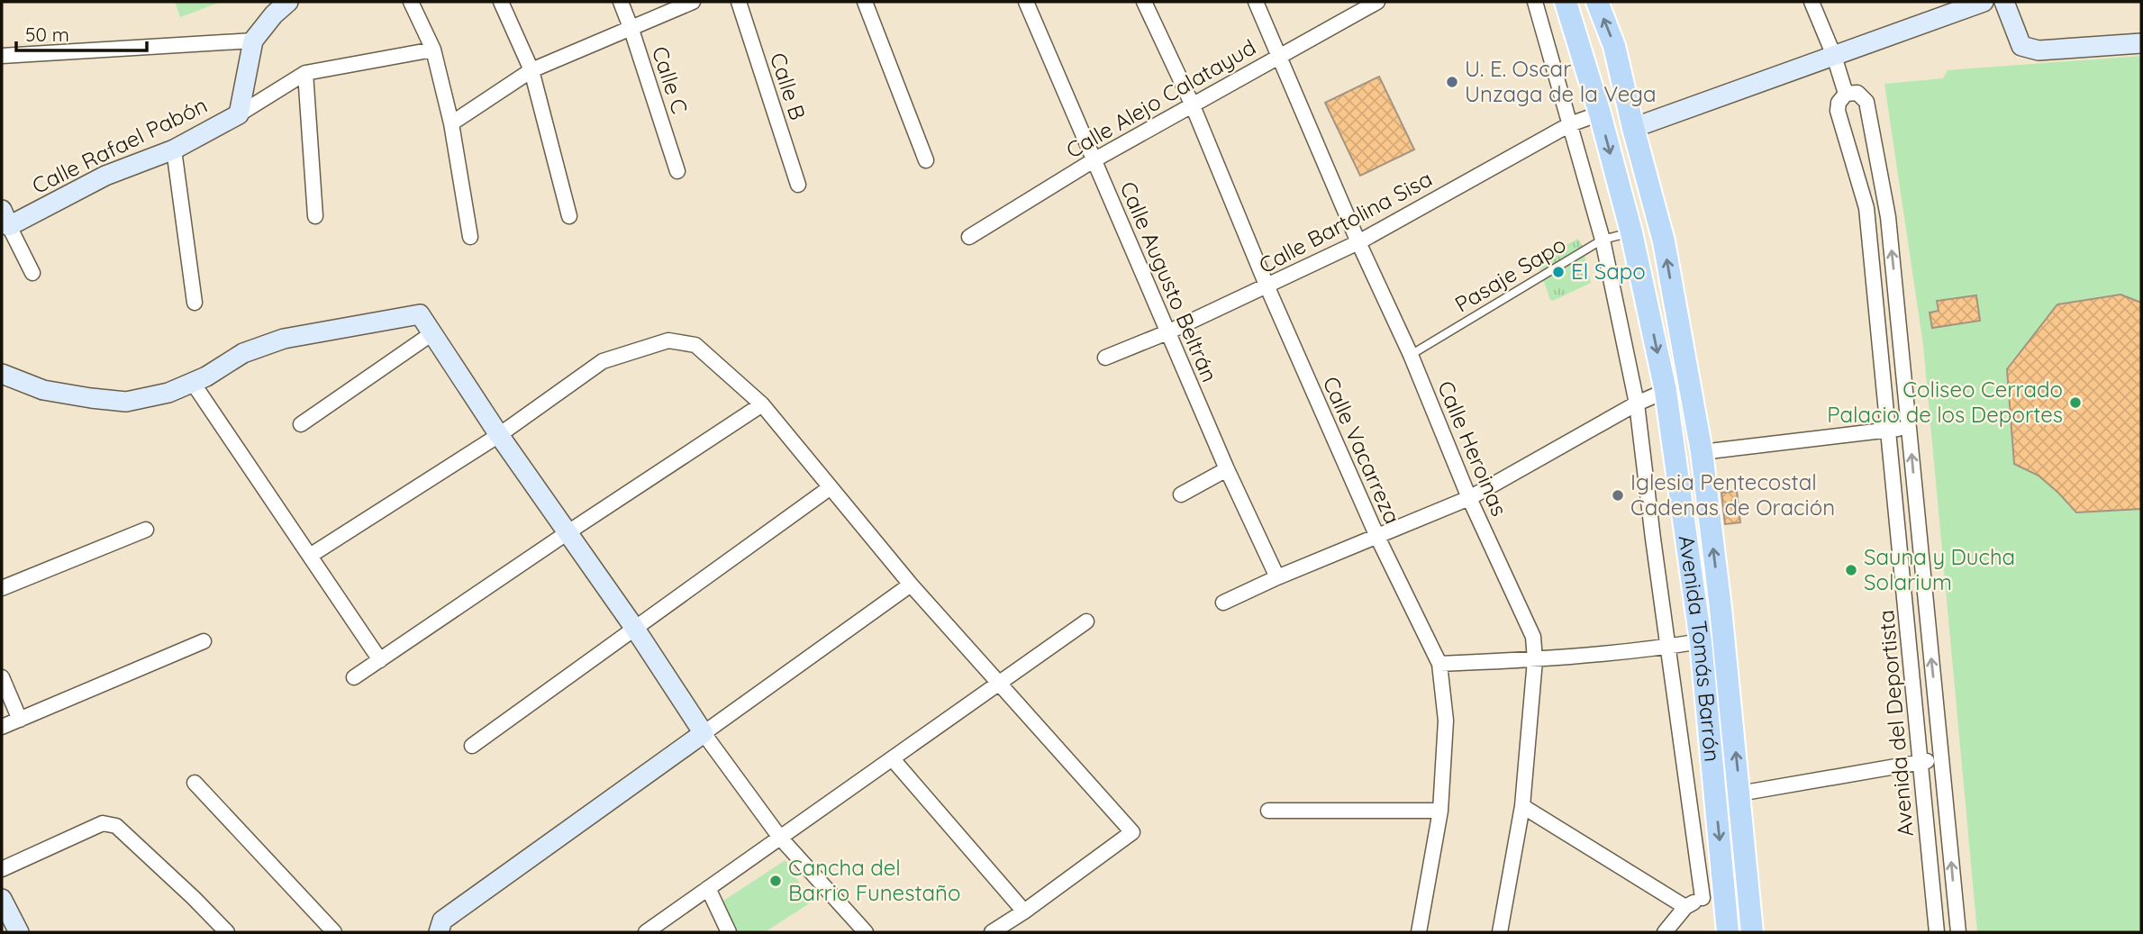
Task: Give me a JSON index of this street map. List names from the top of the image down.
{
  "streets": {
    "main road": ["Avenida Tomás Barrón"],
    "street": [
      "Calle C",
      "Calle B",
      "Calle Alejo Calatayud",
      "Calle Rafael Pabón",
      "Calle Bartolina Sisa",
      "Calle Augusto Beltrán",
      "Calle Heroinas",
      "Calle Vacarreza",
      "Avenida del Deportista"
    ],
    "lane": ["Pasaje Sapo"]
  },
  "crossings": [
    ["Calle Alejo Calatayud", "Calle Augusto Beltrán"],
    ["Calle Alejo Calatayud", "Calle Heroinas"],
    ["Calle Alejo Calatayud", "Calle Vacarreza"],
    ["Calle Bartolina Sisa", "Calle Augusto Beltrán"],
    ["Calle Bartolina Sisa", "Calle Heroinas"],
    ["Calle Bartolina Sisa", "Calle Vacarreza"],
    ["Calle Bartolina Sisa", "Avenida Tomás Barrón"],
    ["Pasaje Sapo", "Calle Heroinas"],
    ["Pasaje Sapo", "Avenida Tomás Barrón"]
  ],
  "places": [
    "U. E. Oscar Unzaga de la Vega",
    "El Sapo",
    "Coliseo Cerrado Palacio de los Deportes",
    "Iglesia Pentecostal Cadenas de Oración",
    "Sauna y Ducha Solarium",
    "Cancha del Barrio Funestaño"
  ],
  "scale_bar": "50 m"
}
